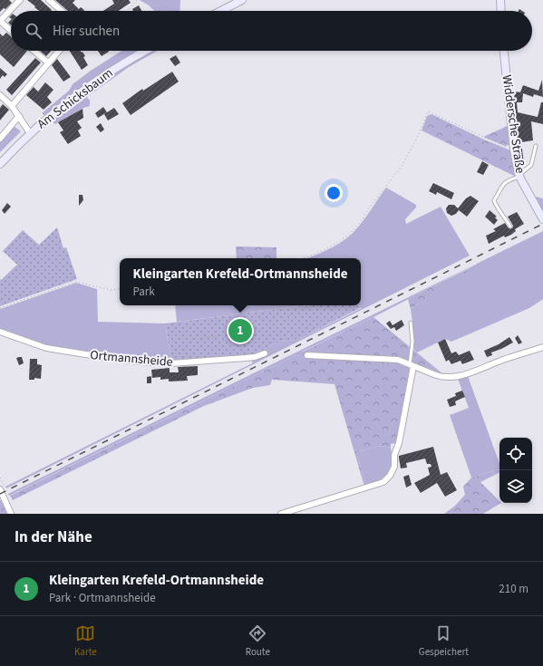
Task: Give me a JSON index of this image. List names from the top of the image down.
{
  "streets": {
    "street": ["Am Schicksbaum", "Widdersche Straße", "Ortmannsheide"]
  },
  "page": {
    "search": "Hier suchen",
    "popup": ["Kleingarten Krefeld-Ortmannsheide", "Park"],
    "pins": "1",
    "heading": "In der Nähe",
    "list": [
      {
        "mark": "1",
        "name": "Kleingarten Krefeld-Ortmannsheide",
        "note": "Park · Ortmannsheide",
        "value": "210 m"
      }
    ],
    "nav": ["Karte", "Route", "Gespeichert"]
  }
}
